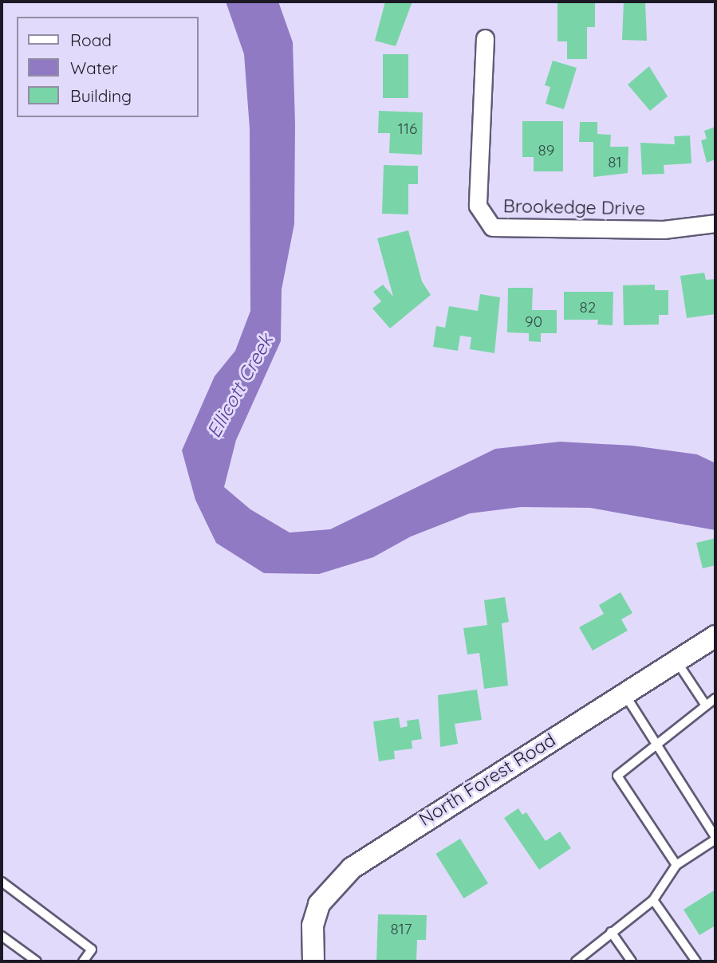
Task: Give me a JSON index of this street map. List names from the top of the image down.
{
  "streets": {
    "street": ["Brookedge Drive", "North Forest Road"]
  },
  "water": ["Ellicott Creek"],
  "house_numbers": [
    "116",
    "89",
    "81",
    "82",
    "90",
    "817"
  ],
  "legend": ["Road", "Water", "Building"]
}
